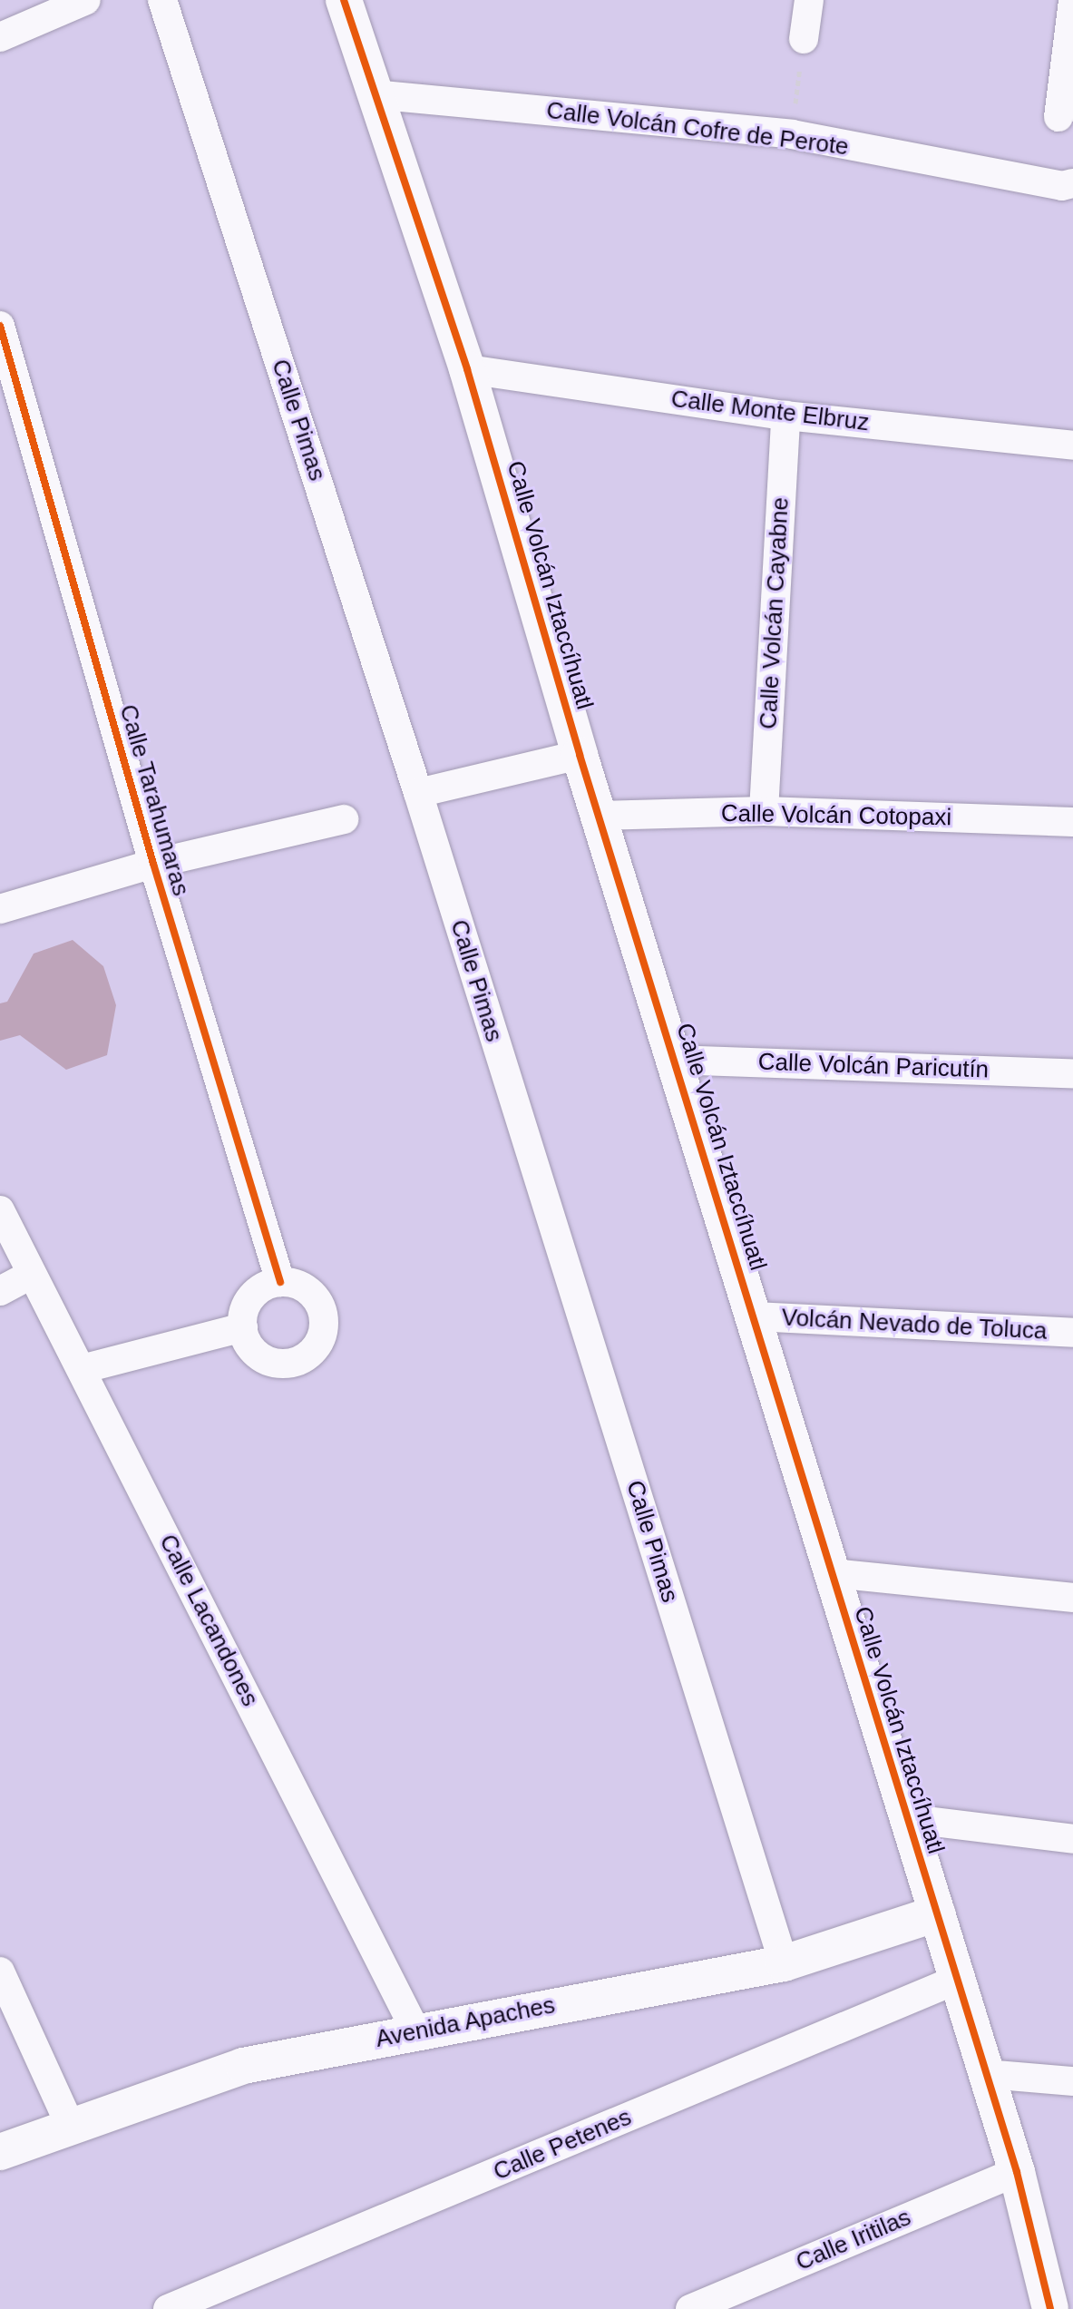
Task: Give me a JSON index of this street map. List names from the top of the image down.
{
  "streets": {
    "street": [
      "Calle Volcán Cofre de Perote",
      "Calle Monte Elbruz",
      "Calle Pimas",
      "Calle Volcán Iztaccíhuatl",
      "Calle Volcán Cayabne",
      "Calle Tarahumaras",
      "Calle Volcán Cotopaxi",
      "Calle Volcán Paricutín",
      "Volcán Nevado de Toluca",
      "Calle Lacandones",
      "Avenida Apaches",
      "Calle Petenes",
      "Calle Iritilas"
    ]
  },
  "crossings": [
    ["Calle Volcán Cofre de Perote", "Calle Volcán Iztaccíhuatl"],
    ["Calle Monte Elbruz", "Calle Volcán Iztaccíhuatl"],
    ["Calle Monte Elbruz", "Calle Volcán Cayabne"],
    ["Calle Pimas", "Avenida Apaches"],
    ["Calle Volcán Iztaccíhuatl", "Calle Volcán Cotopaxi"],
    ["Calle Volcán Iztaccíhuatl", "Calle Volcán Paricutín"],
    ["Calle Volcán Iztaccíhuatl", "Volcán Nevado de Toluca"],
    ["Calle Volcán Iztaccíhuatl", "Avenida Apaches"],
    ["Calle Volcán Iztaccíhuatl", "Calle Petenes"],
    ["Calle Volcán Iztaccíhuatl", "Calle Iritilas"],
    ["Calle Volcán Cayabne", "Calle Volcán Cotopaxi"],
    ["Calle Lacandones", "Avenida Apaches"]
  ]
}
